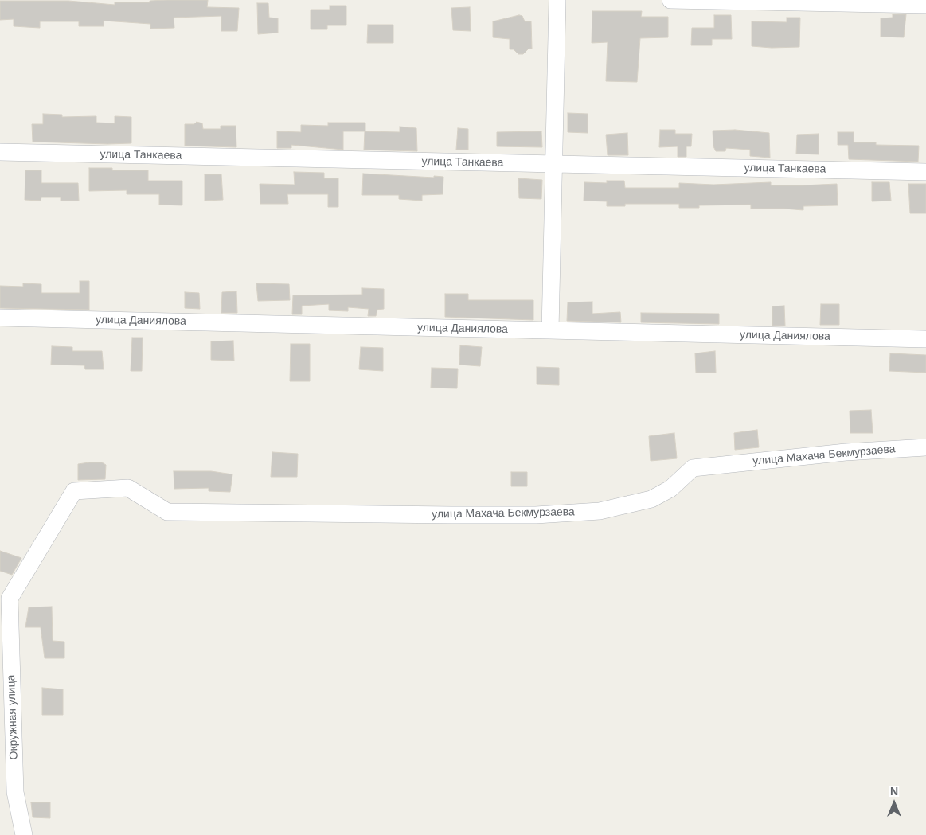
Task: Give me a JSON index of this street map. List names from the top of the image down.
{
  "streets": {
    "street": [
      "улица Танкаева",
      "улица Даниялова",
      "улица Махача Бекмурзаева",
      "Окружная улица"
    ]
  },
  "crossings": [
    ["улица Махача Бекмурзаева", "Окружная улица"]
  ],
  "north": "top"
}
